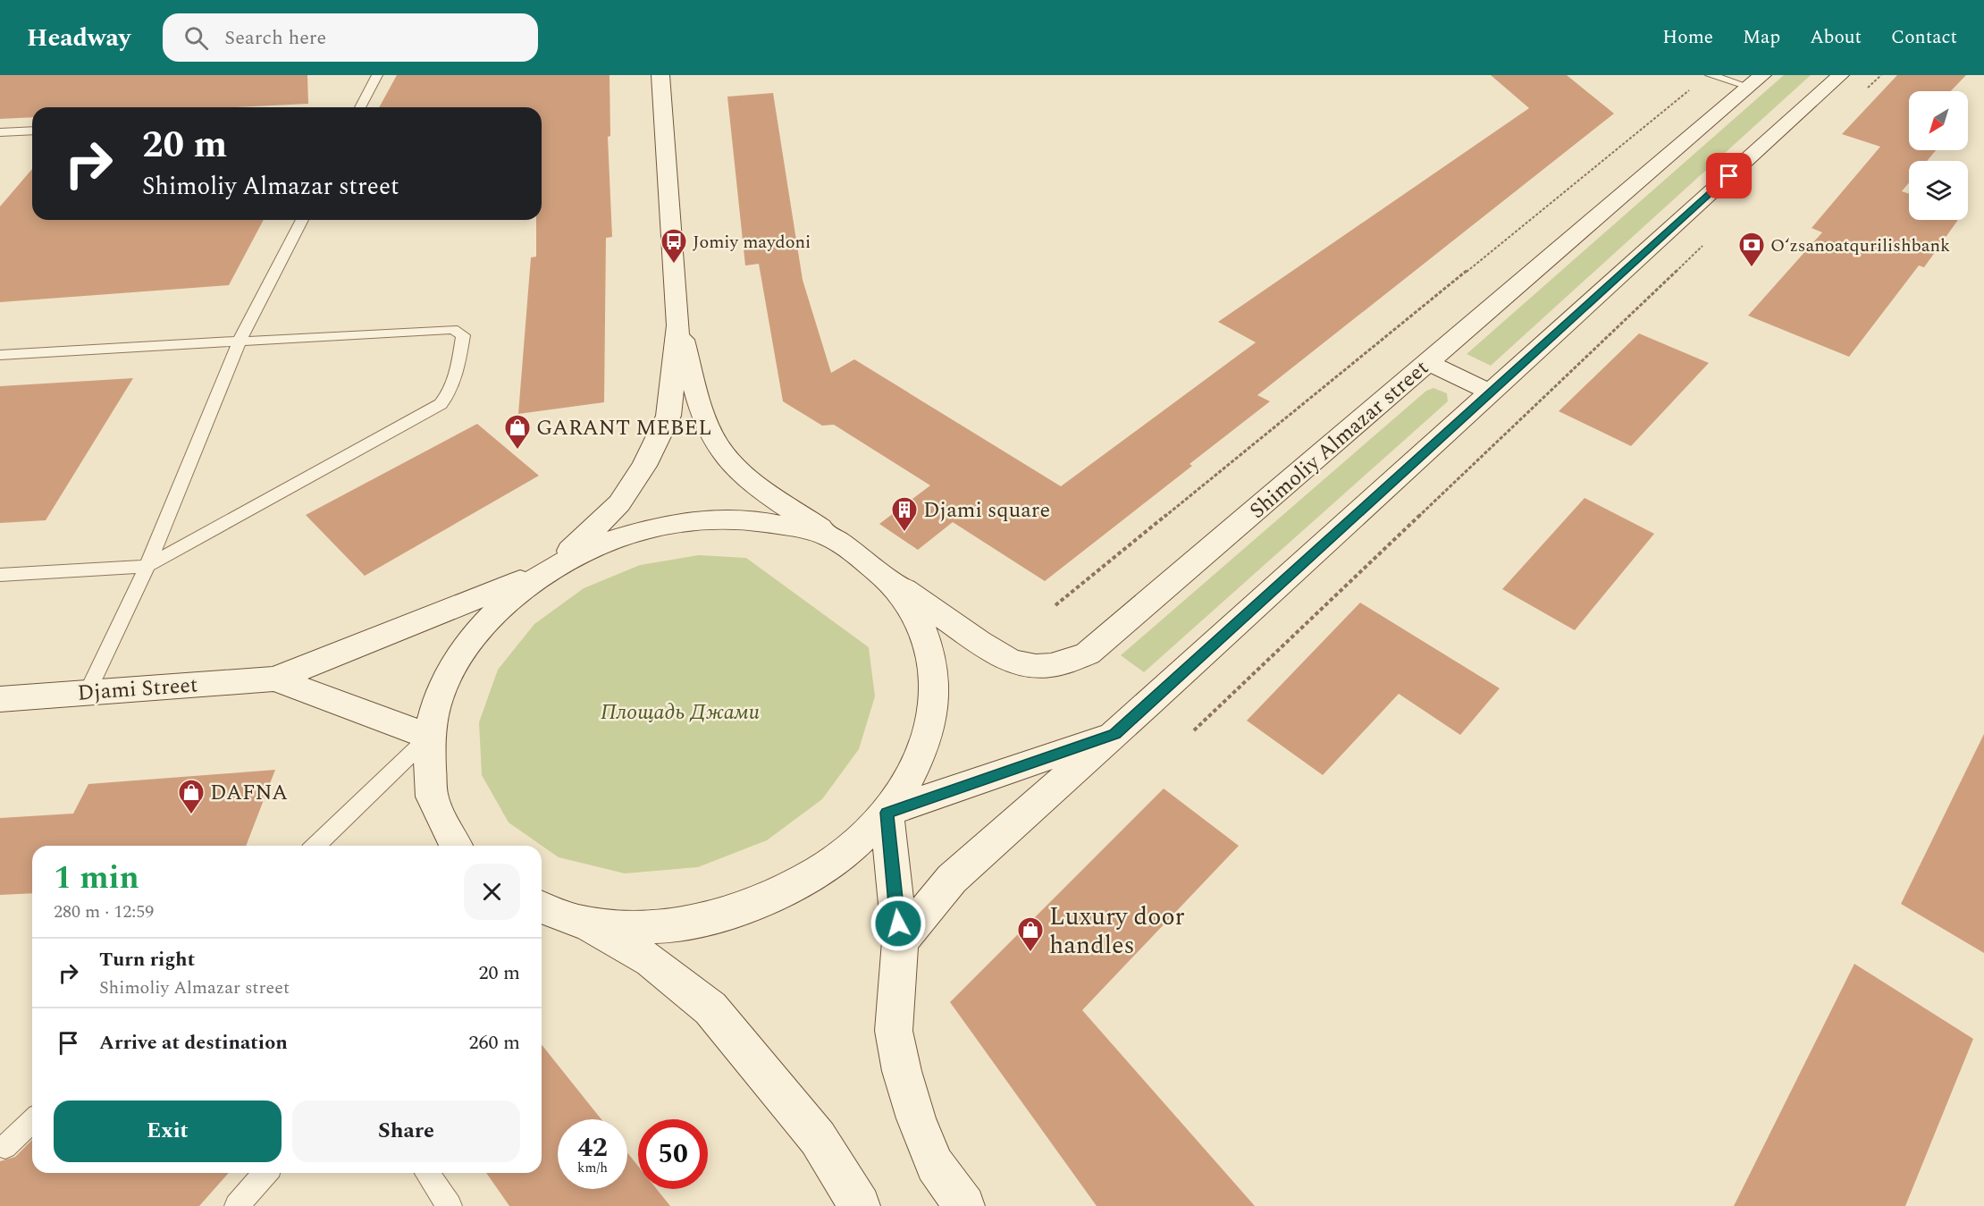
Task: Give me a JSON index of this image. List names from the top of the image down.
{
  "streets": {
    "main road": ["Shimoliy Almazar street", "Djami Street"]
  },
  "parks": ["Площадь Джами"],
  "places": {
    "bus stop": ["Jomiy maydoni"],
    "bank": ["Oʻzsanoatqurilishbank"],
    "shop": ["GARANT MEBEL", "DAFNA", "Luxury door handles"],
    "building": ["Djami square"]
  },
  "north": "bottom left",
  "page": {
    "header": "Headway",
    "search": "Search here",
    "nav": [
      "Home",
      "Map",
      "About",
      "Contact"
    ],
    "turn": ["20 m", "Shimoliy Almazar street"],
    "heading": ["1 min", "280 m · 12:59"],
    "list": [
      {
        "name": "Turn right",
        "note": "Shimoliy Almazar street",
        "value": "20 m"
      },
      {
        "name": "Arrive at destination",
        "value": "260 m"
      }
    ],
    "buttons": ["Exit", "Share"],
    "speed": "42 km/h",
    "limit": "50"
  }
}
